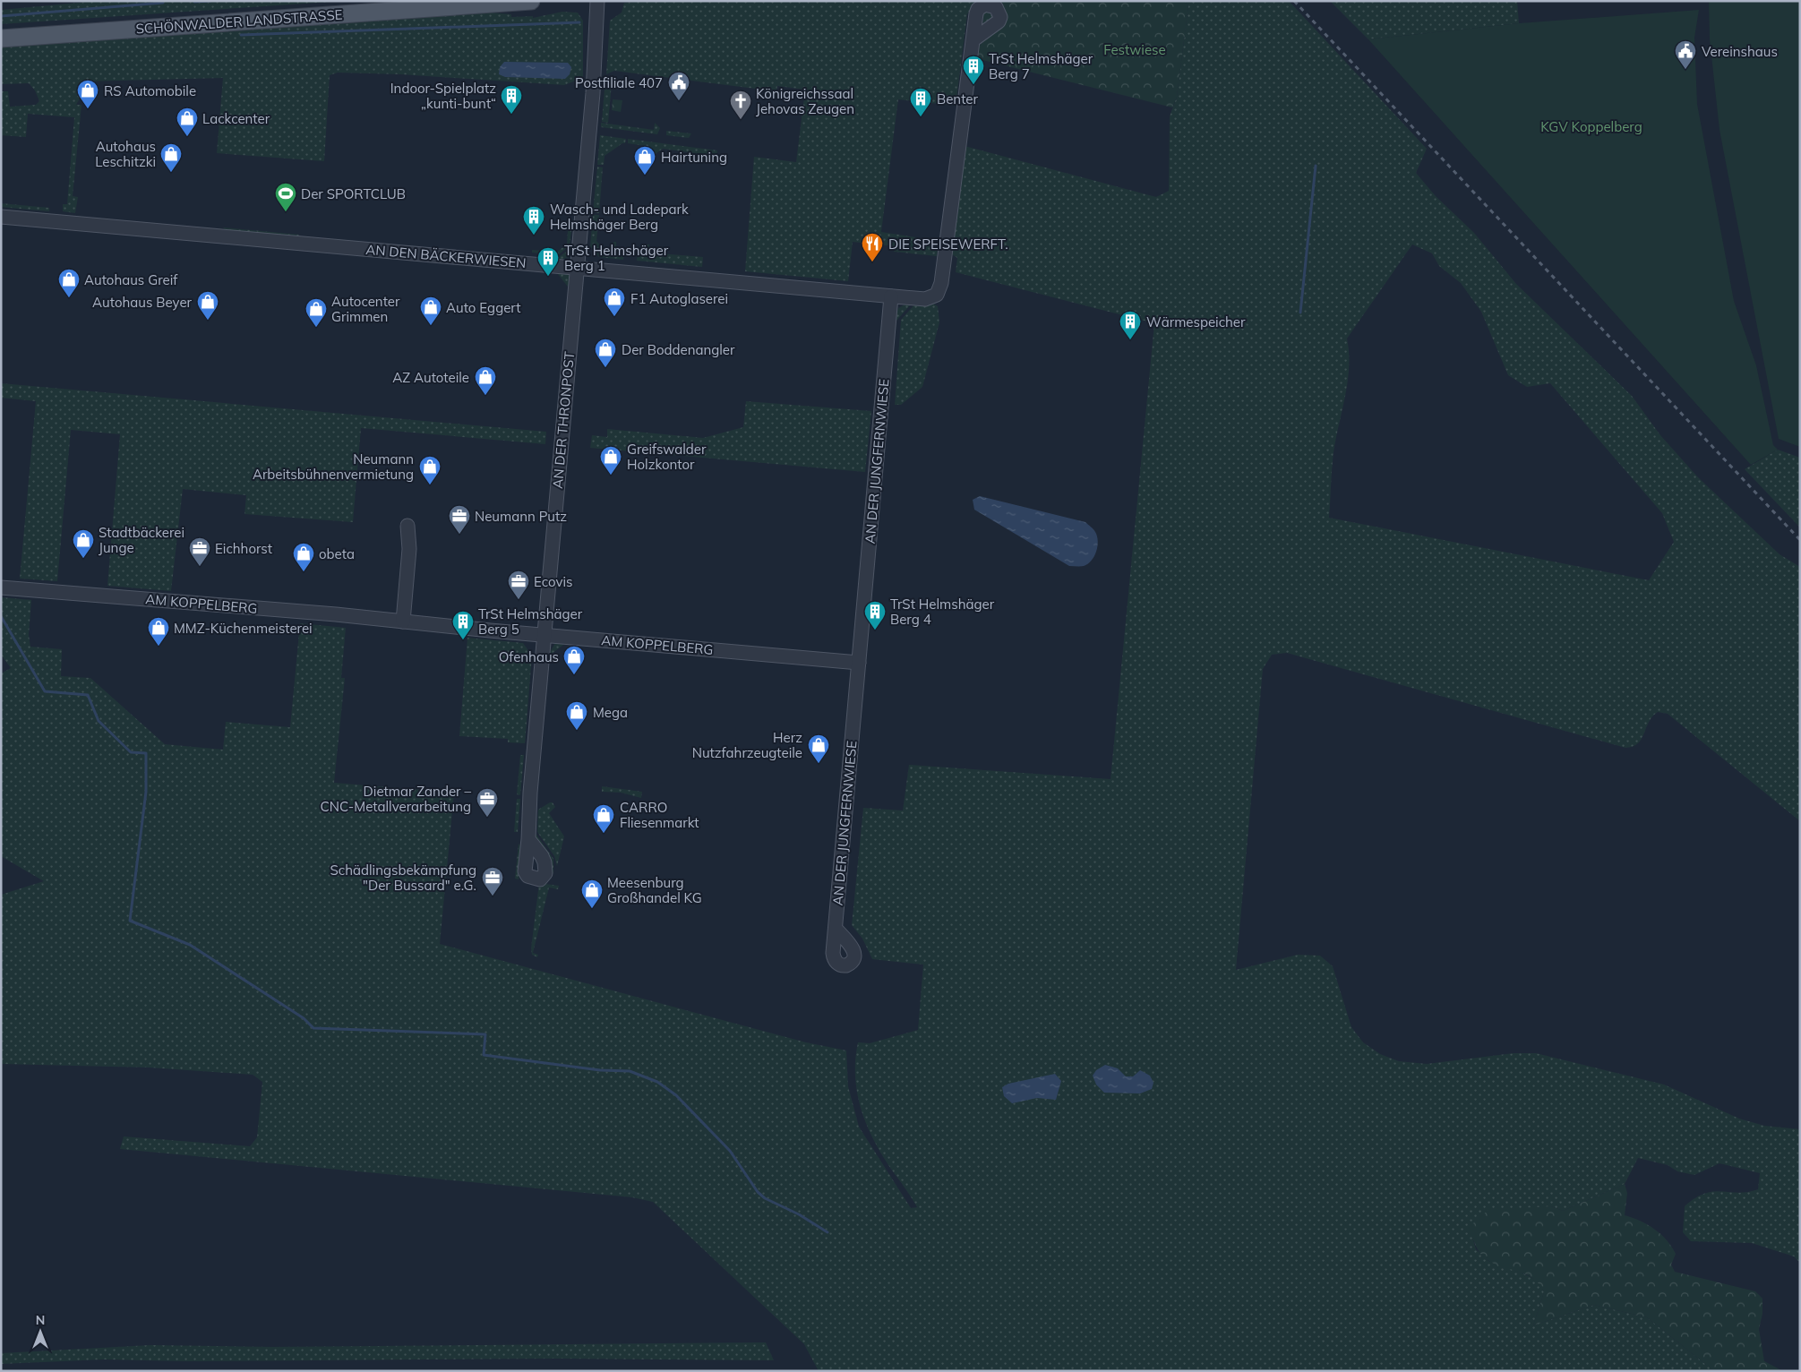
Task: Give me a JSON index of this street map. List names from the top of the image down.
{
  "streets": {
    "main road": ["SCHÖNWALDER LANDSTRASSE"],
    "street": [
      "AN DEN BÄCKERWIESEN",
      "AN DER THRONPOST",
      "AN DER JUNGFERNWIESE",
      "AM KOPPELBERG"
    ]
  },
  "crossings": [
    ["AN DEN BÄCKERWIESEN", "AN DER THRONPOST"],
    ["AN DEN BÄCKERWIESEN", "AN DER JUNGFERNWIESE"],
    ["AN DER THRONPOST", "AM KOPPELBERG"],
    ["AN DER JUNGFERNWIESE", "AM KOPPELBERG"]
  ],
  "parks": ["Festwiese", "KGV Koppelberg"],
  "places": {
    "public building": ["Vereinshaus", "Postfiliale 407"],
    "building": [
      "TrSt Helmshäger Berg 7",
      "Indoor-Spielplatz „kunti-bunt“",
      "Benter",
      "Wasch- und Ladepark Helmshäger Berg",
      "TrSt Helmshäger Berg 1",
      "Wärmespeicher",
      "TrSt Helmshäger Berg 4",
      "TrSt Helmshäger Berg 5"
    ],
    "shop": [
      "RS Automobile",
      "Lackcenter",
      "Autohaus Leschitzki",
      "Hairtuning",
      "Autohaus Greif",
      "F1 Autoglaserei",
      "Autohaus Beyer",
      "Auto Eggert",
      "Autocenter Grimmen",
      "Der Boddenangler",
      "AZ Autoteile",
      "Greifswalder Holzkontor",
      "Neumann Arbeitsbühnenvermietung",
      "Stadtbäckerei Junge",
      "obeta",
      "MMZ-Küchenmeisterei",
      "Ofenhaus",
      "Mega",
      "Herz Nutzfahrzeugteile",
      "CARRO Fliesenmarkt",
      "Meesenburg Großhandel KG"
    ],
    "church": ["Königreichssaal Jehovas Zeugen"],
    "sports": ["Der SPORTCLUB"],
    "restaurant": ["DIE SPEISEWERFT."],
    "office": [
      "Neumann Putz",
      "Eichhorst",
      "Ecovis",
      "Dietmar Zander – CNC-Metallverarbeitung",
      "Schädlingsbekämpfung \"Der Bussard\" e.G."
    ]
  },
  "north": "top"
}
